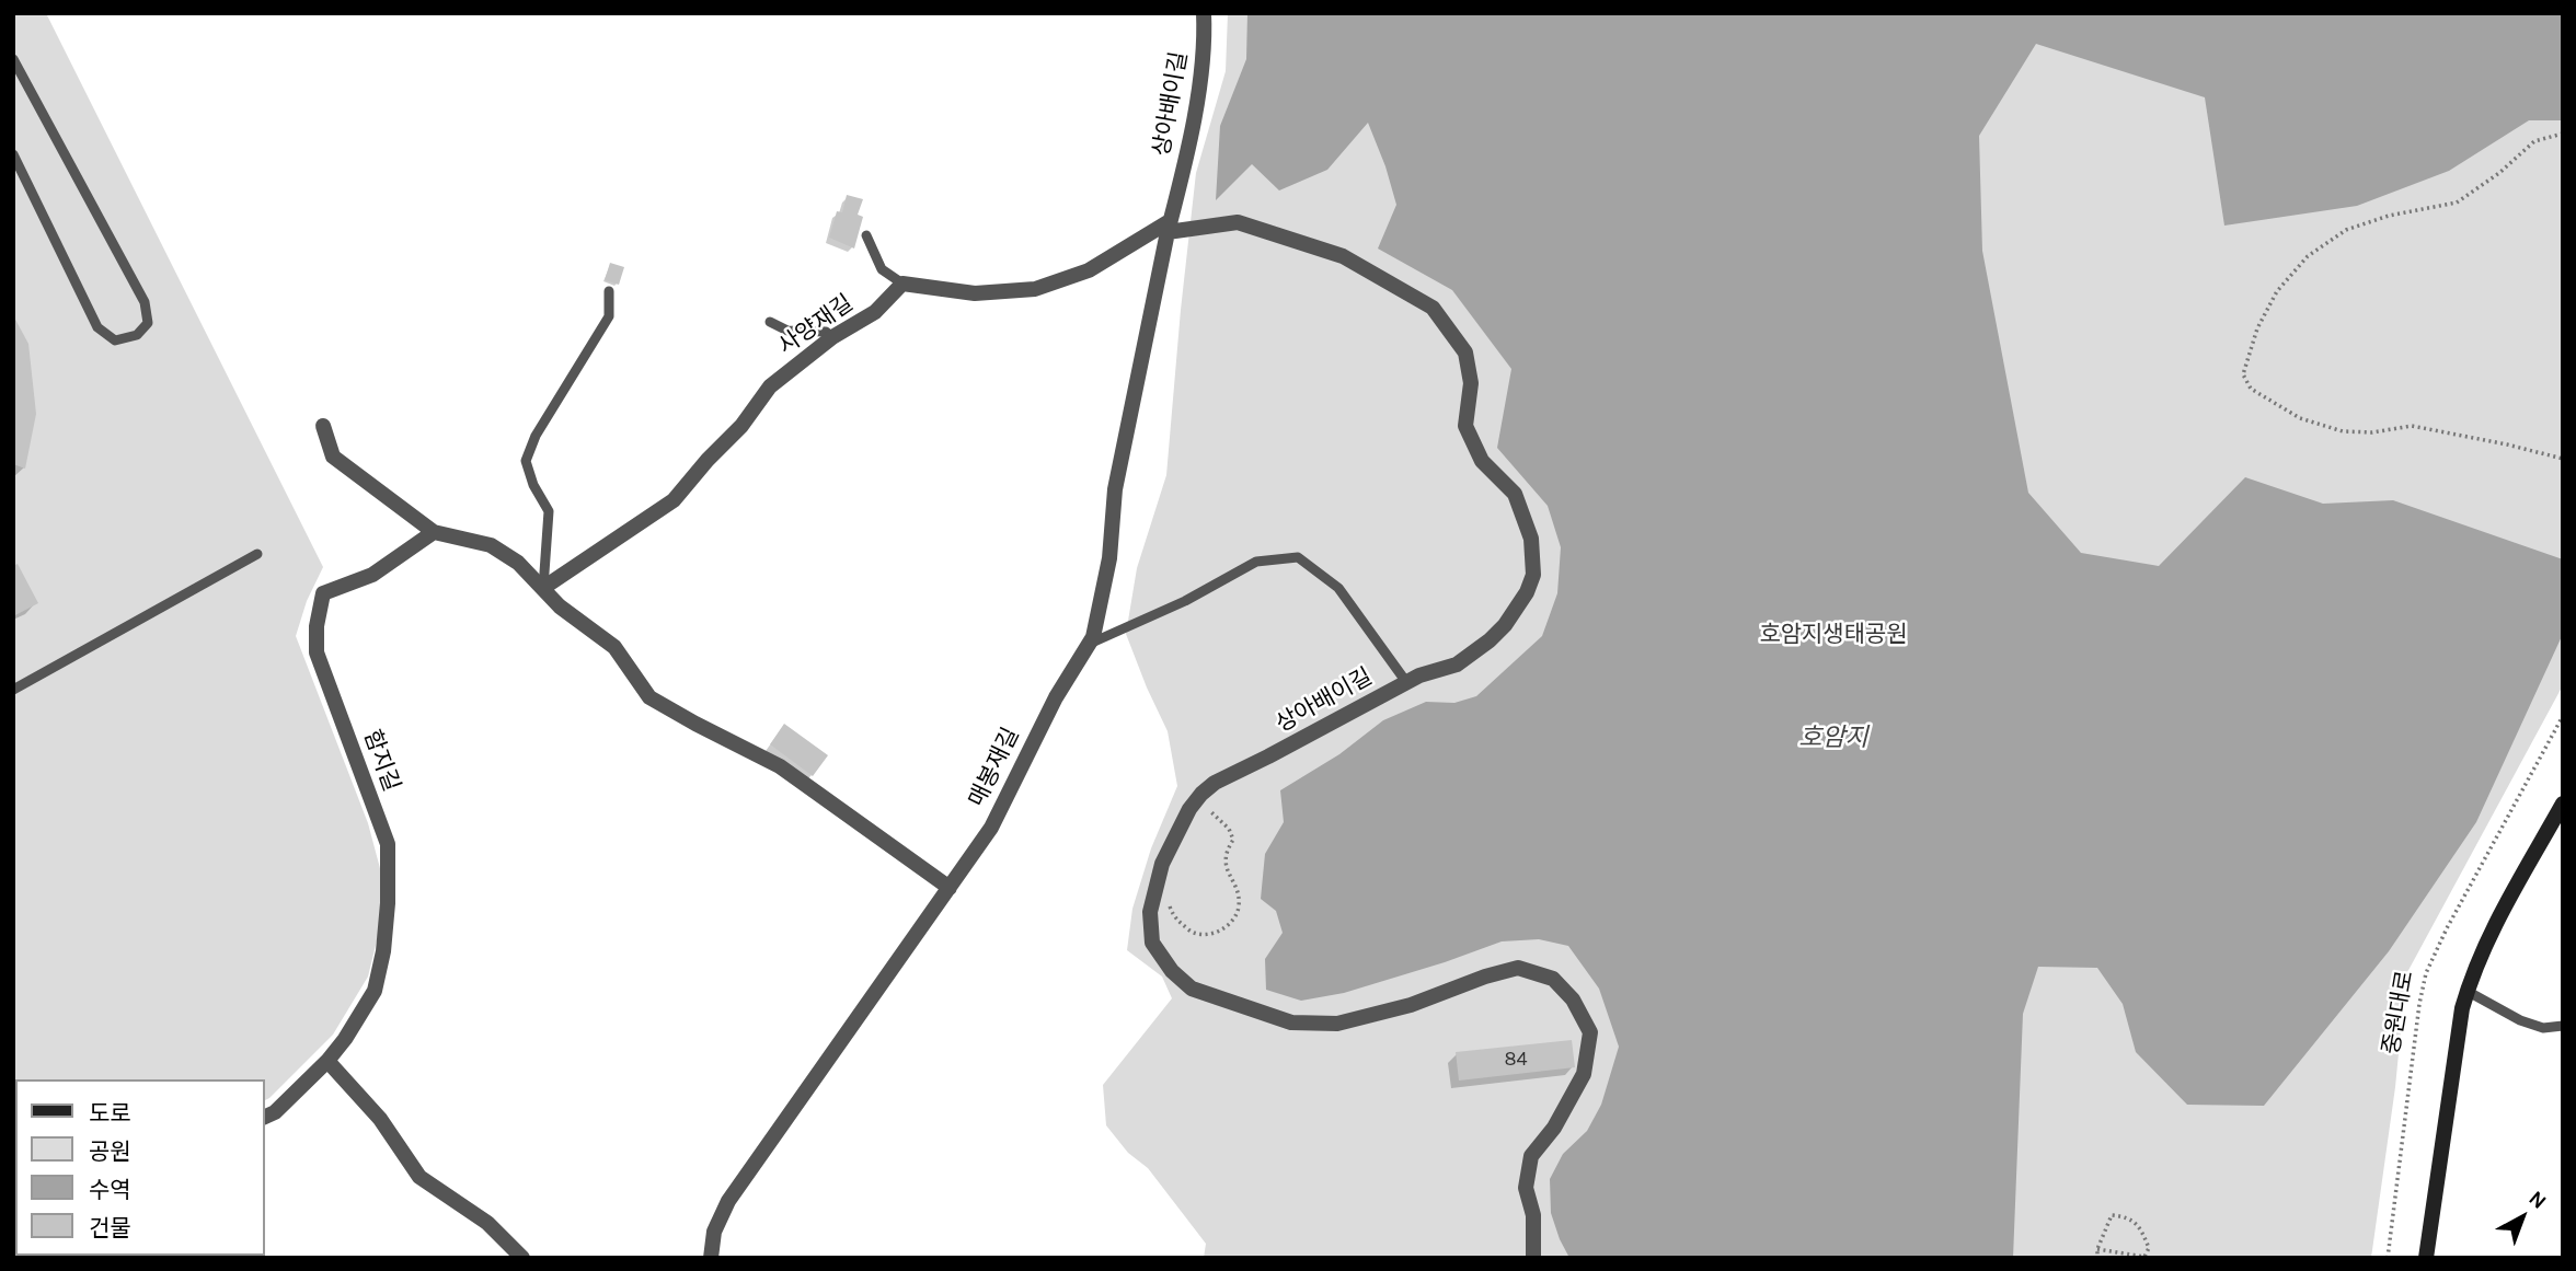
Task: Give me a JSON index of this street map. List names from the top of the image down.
{
  "streets": {
    "street": [
      "상아배이길",
      "사양재길",
      "함지길",
      "매봉재길"
    ],
    "path": ["중원대로"]
  },
  "crossings": [
    ["상아배이길", "매봉재길"]
  ],
  "water": ["호암지"],
  "parks": ["호암지생태공원"],
  "house_numbers": ["84"],
  "legend": [
    "도로",
    "공원",
    "수역",
    "건물"
  ],
  "north": "top right"
}
